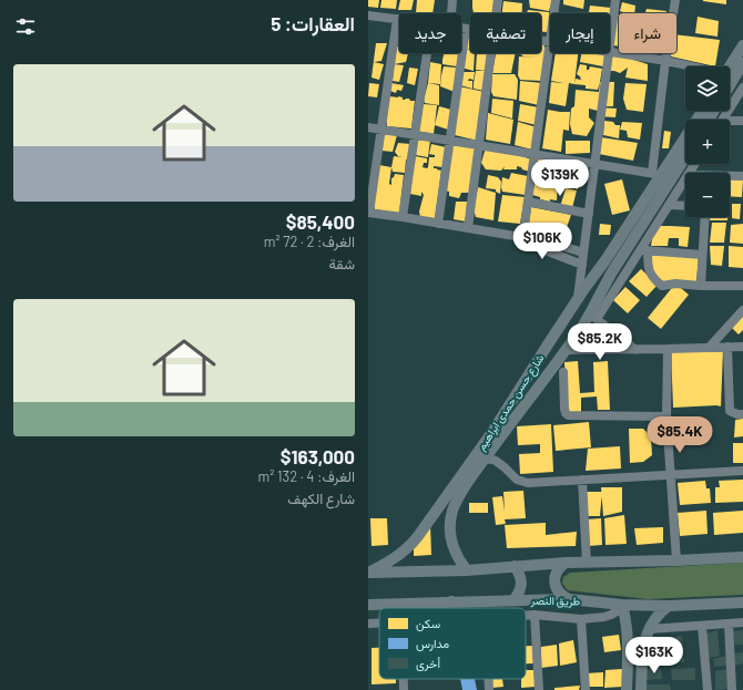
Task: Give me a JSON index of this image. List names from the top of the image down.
{
  "streets": {
    "main road": ["شارع حسن حمدى ابراهيم", "طريق النصر"]
  },
  "legend": ["سكن", "مدارس", "أخرى"],
  "page": {
    "heading": "العقارات: 5",
    "chip": [
      "شراء",
      "إيجار",
      "تصفية",
      "جديد"
    ],
    "list": [
      {
        "name": "$85,400",
        "note": "الغرف: 2 · 72 m² · شقة"
      },
      {
        "name": "$163,000",
        "note": "الغرف: 4 · 132 m² · شارع الكهف"
      }
    ],
    "map_buttons": ["+", "−"],
    "price": [
      "$139K",
      "$106K",
      "$85.2K",
      "$85.4K",
      "$163K"
    ]
  }
}
